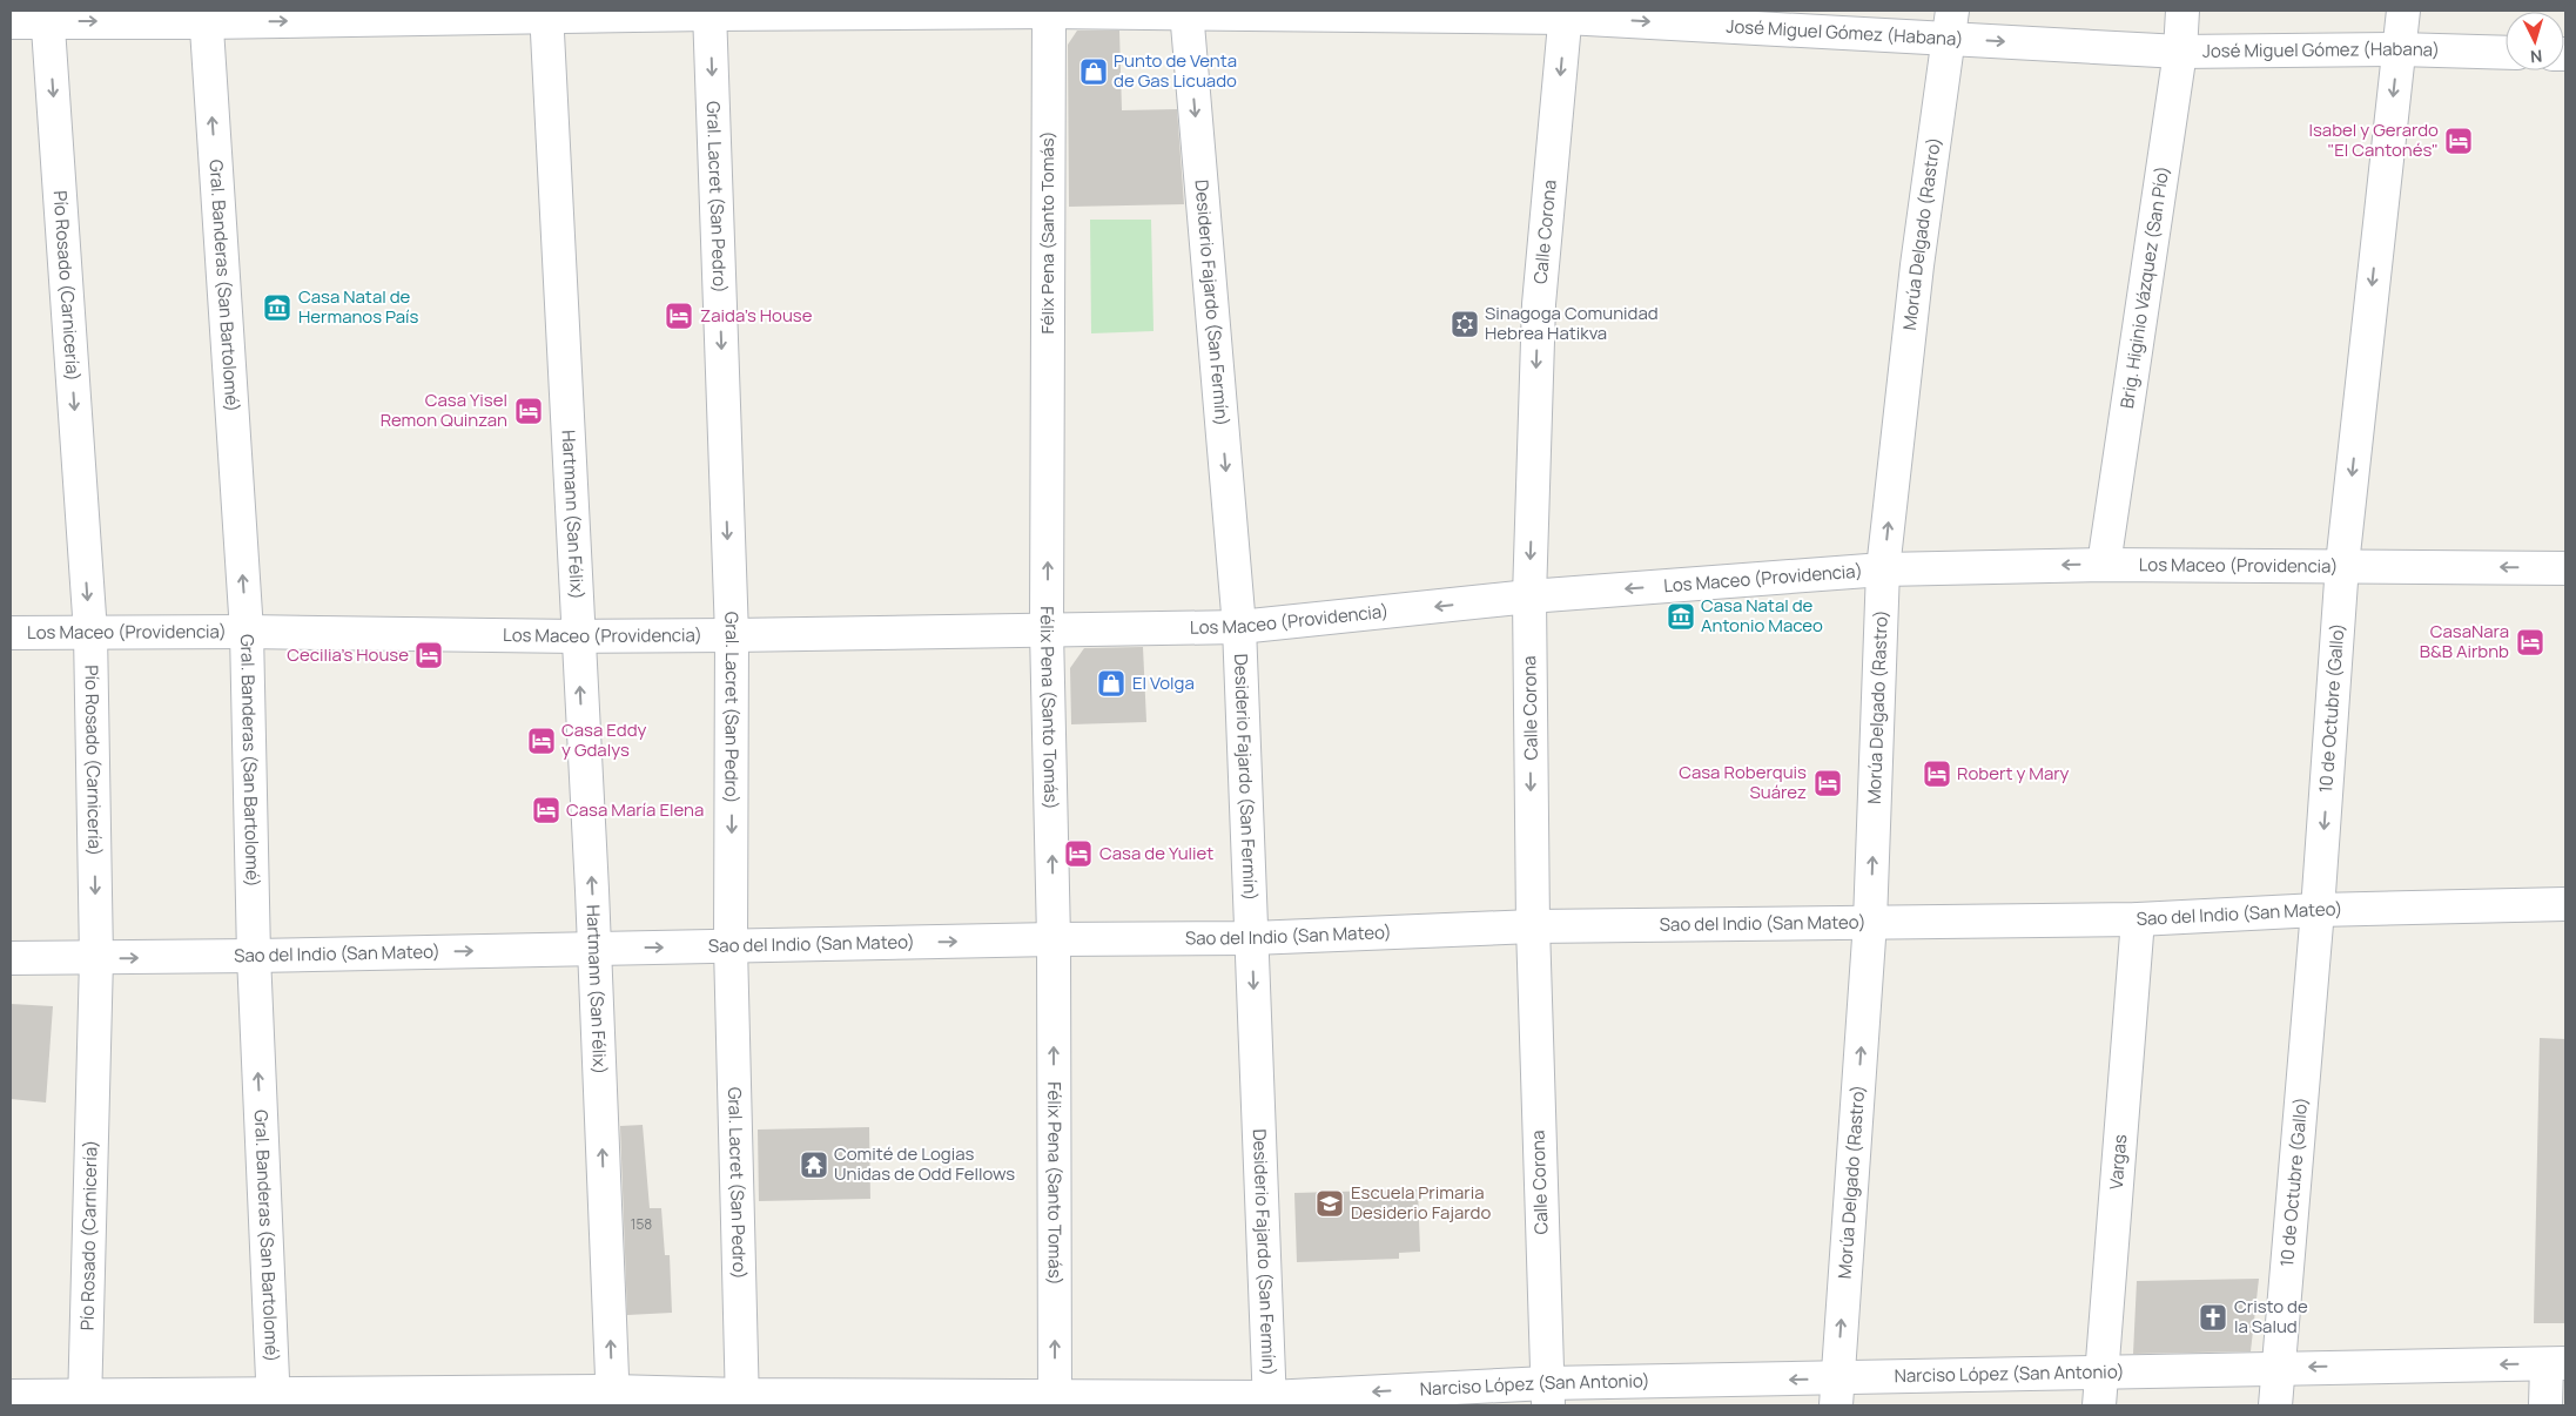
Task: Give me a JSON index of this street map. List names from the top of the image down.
{
  "streets": {
    "street": [
      "José Miguel Gómez (Habana)",
      "Gral. Lacret (San Pedro)",
      "Félix Pena (Santo Tomás)",
      "Calle Corona",
      "Morúa Delgado (Rastro)",
      "Pío Rosado (Carnicería)",
      "Gral. Banderas (San Bartolomé)",
      "Brig. Higinio Vázquez (San Pío)",
      "Desiderio Fajardo (San Fermín)",
      "Hartmann (San Félix)",
      "Los Maceo (Providencia)",
      "10 de Octubre (Gallo)",
      "Sao del Indio (San Mateo)",
      "Vargas",
      "Narciso López (San Antonio)"
    ]
  },
  "crossings": [
    ["José Miguel Gómez (Habana)", "Gral. Lacret (San Pedro)"],
    ["José Miguel Gómez (Habana)", "Félix Pena (Santo Tomás)"],
    ["José Miguel Gómez (Habana)", "Calle Corona"],
    ["José Miguel Gómez (Habana)", "Morúa Delgado (Rastro)"],
    ["José Miguel Gómez (Habana)", "Pío Rosado (Carnicería)"],
    ["José Miguel Gómez (Habana)", "Gral. Banderas (San Bartolomé)"],
    ["José Miguel Gómez (Habana)", "Brig. Higinio Vázquez (San Pío)"],
    ["José Miguel Gómez (Habana)", "Desiderio Fajardo (San Fermín)"],
    ["José Miguel Gómez (Habana)", "Hartmann (San Félix)"],
    ["José Miguel Gómez (Habana)", "10 de Octubre (Gallo)"],
    ["Gral. Lacret (San Pedro)", "Los Maceo (Providencia)"],
    ["Gral. Lacret (San Pedro)", "Sao del Indio (San Mateo)"],
    ["Gral. Lacret (San Pedro)", "Narciso López (San Antonio)"],
    ["Félix Pena (Santo Tomás)", "Los Maceo (Providencia)"],
    ["Félix Pena (Santo Tomás)", "Sao del Indio (San Mateo)"],
    ["Félix Pena (Santo Tomás)", "Narciso López (San Antonio)"],
    ["Calle Corona", "Los Maceo (Providencia)"],
    ["Calle Corona", "Sao del Indio (San Mateo)"],
    ["Calle Corona", "Narciso López (San Antonio)"],
    ["Morúa Delgado (Rastro)", "Los Maceo (Providencia)"],
    ["Morúa Delgado (Rastro)", "Sao del Indio (San Mateo)"],
    ["Morúa Delgado (Rastro)", "Narciso López (San Antonio)"],
    ["Pío Rosado (Carnicería)", "Los Maceo (Providencia)"],
    ["Pío Rosado (Carnicería)", "Sao del Indio (San Mateo)"],
    ["Pío Rosado (Carnicería)", "Narciso López (San Antonio)"],
    ["Gral. Banderas (San Bartolomé)", "Los Maceo (Providencia)"],
    ["Gral. Banderas (San Bartolomé)", "Sao del Indio (San Mateo)"],
    ["Gral. Banderas (San Bartolomé)", "Narciso López (San Antonio)"],
    ["Brig. Higinio Vázquez (San Pío)", "Los Maceo (Providencia)"],
    ["Desiderio Fajardo (San Fermín)", "Los Maceo (Providencia)"],
    ["Desiderio Fajardo (San Fermín)", "Sao del Indio (San Mateo)"],
    ["Desiderio Fajardo (San Fermín)", "Narciso López (San Antonio)"],
    ["Hartmann (San Félix)", "Los Maceo (Providencia)"],
    ["Hartmann (San Félix)", "Sao del Indio (San Mateo)"],
    ["Hartmann (San Félix)", "Narciso López (San Antonio)"],
    ["Los Maceo (Providencia)", "10 de Octubre (Gallo)"],
    ["10 de Octubre (Gallo)", "Sao del Indio (San Mateo)"],
    ["10 de Octubre (Gallo)", "Narciso López (San Antonio)"],
    ["Sao del Indio (San Mateo)", "Vargas"],
    ["Vargas", "Narciso López (San Antonio)"]
  ],
  "one_way": [
    "José Miguel Gómez (Habana)",
    "Gral. Lacret (San Pedro)",
    "Félix Pena (Santo Tomás)",
    "Calle Corona",
    "Morúa Delgado (Rastro)",
    "Pío Rosado (Carnicería)",
    "Gral. Banderas (San Bartolomé)",
    "Desiderio Fajardo (San Fermín)",
    "Hartmann (San Félix)",
    "Los Maceo (Providencia)",
    "10 de Octubre (Gallo)",
    "Sao del Indio (San Mateo)"
  ],
  "places": {
    "shop": ["Punto de Venta de Gas Licuado", "El Volga"],
    "hotel": [
      "Isabel y Gerardo \"El Cantonés\"",
      "Zaida's House",
      "Casa Yisel Remon Quinzan",
      "CasaNara B&B Airbnb",
      "Cecilia's House",
      "Casa Eddy y Gdalys",
      "Robert y Mary",
      "Casa Roberquis Suárez",
      "Casa María Elena",
      "Casa de Yuliet"
    ],
    "museum": ["Casa Natal de Hermanos País", "Casa Natal de Antonio Maceo"],
    "synagogue": ["Sinagoga Comunidad Hebrea Hatikva"],
    "temple": ["Comité de Logias Unidas de Odd Fellows"],
    "school or university": ["Escuela Primaria Desiderio Fajardo"],
    "church": ["Cristo de la Salud"]
  },
  "house_numbers": ["158"],
  "north": "bottom"
}
